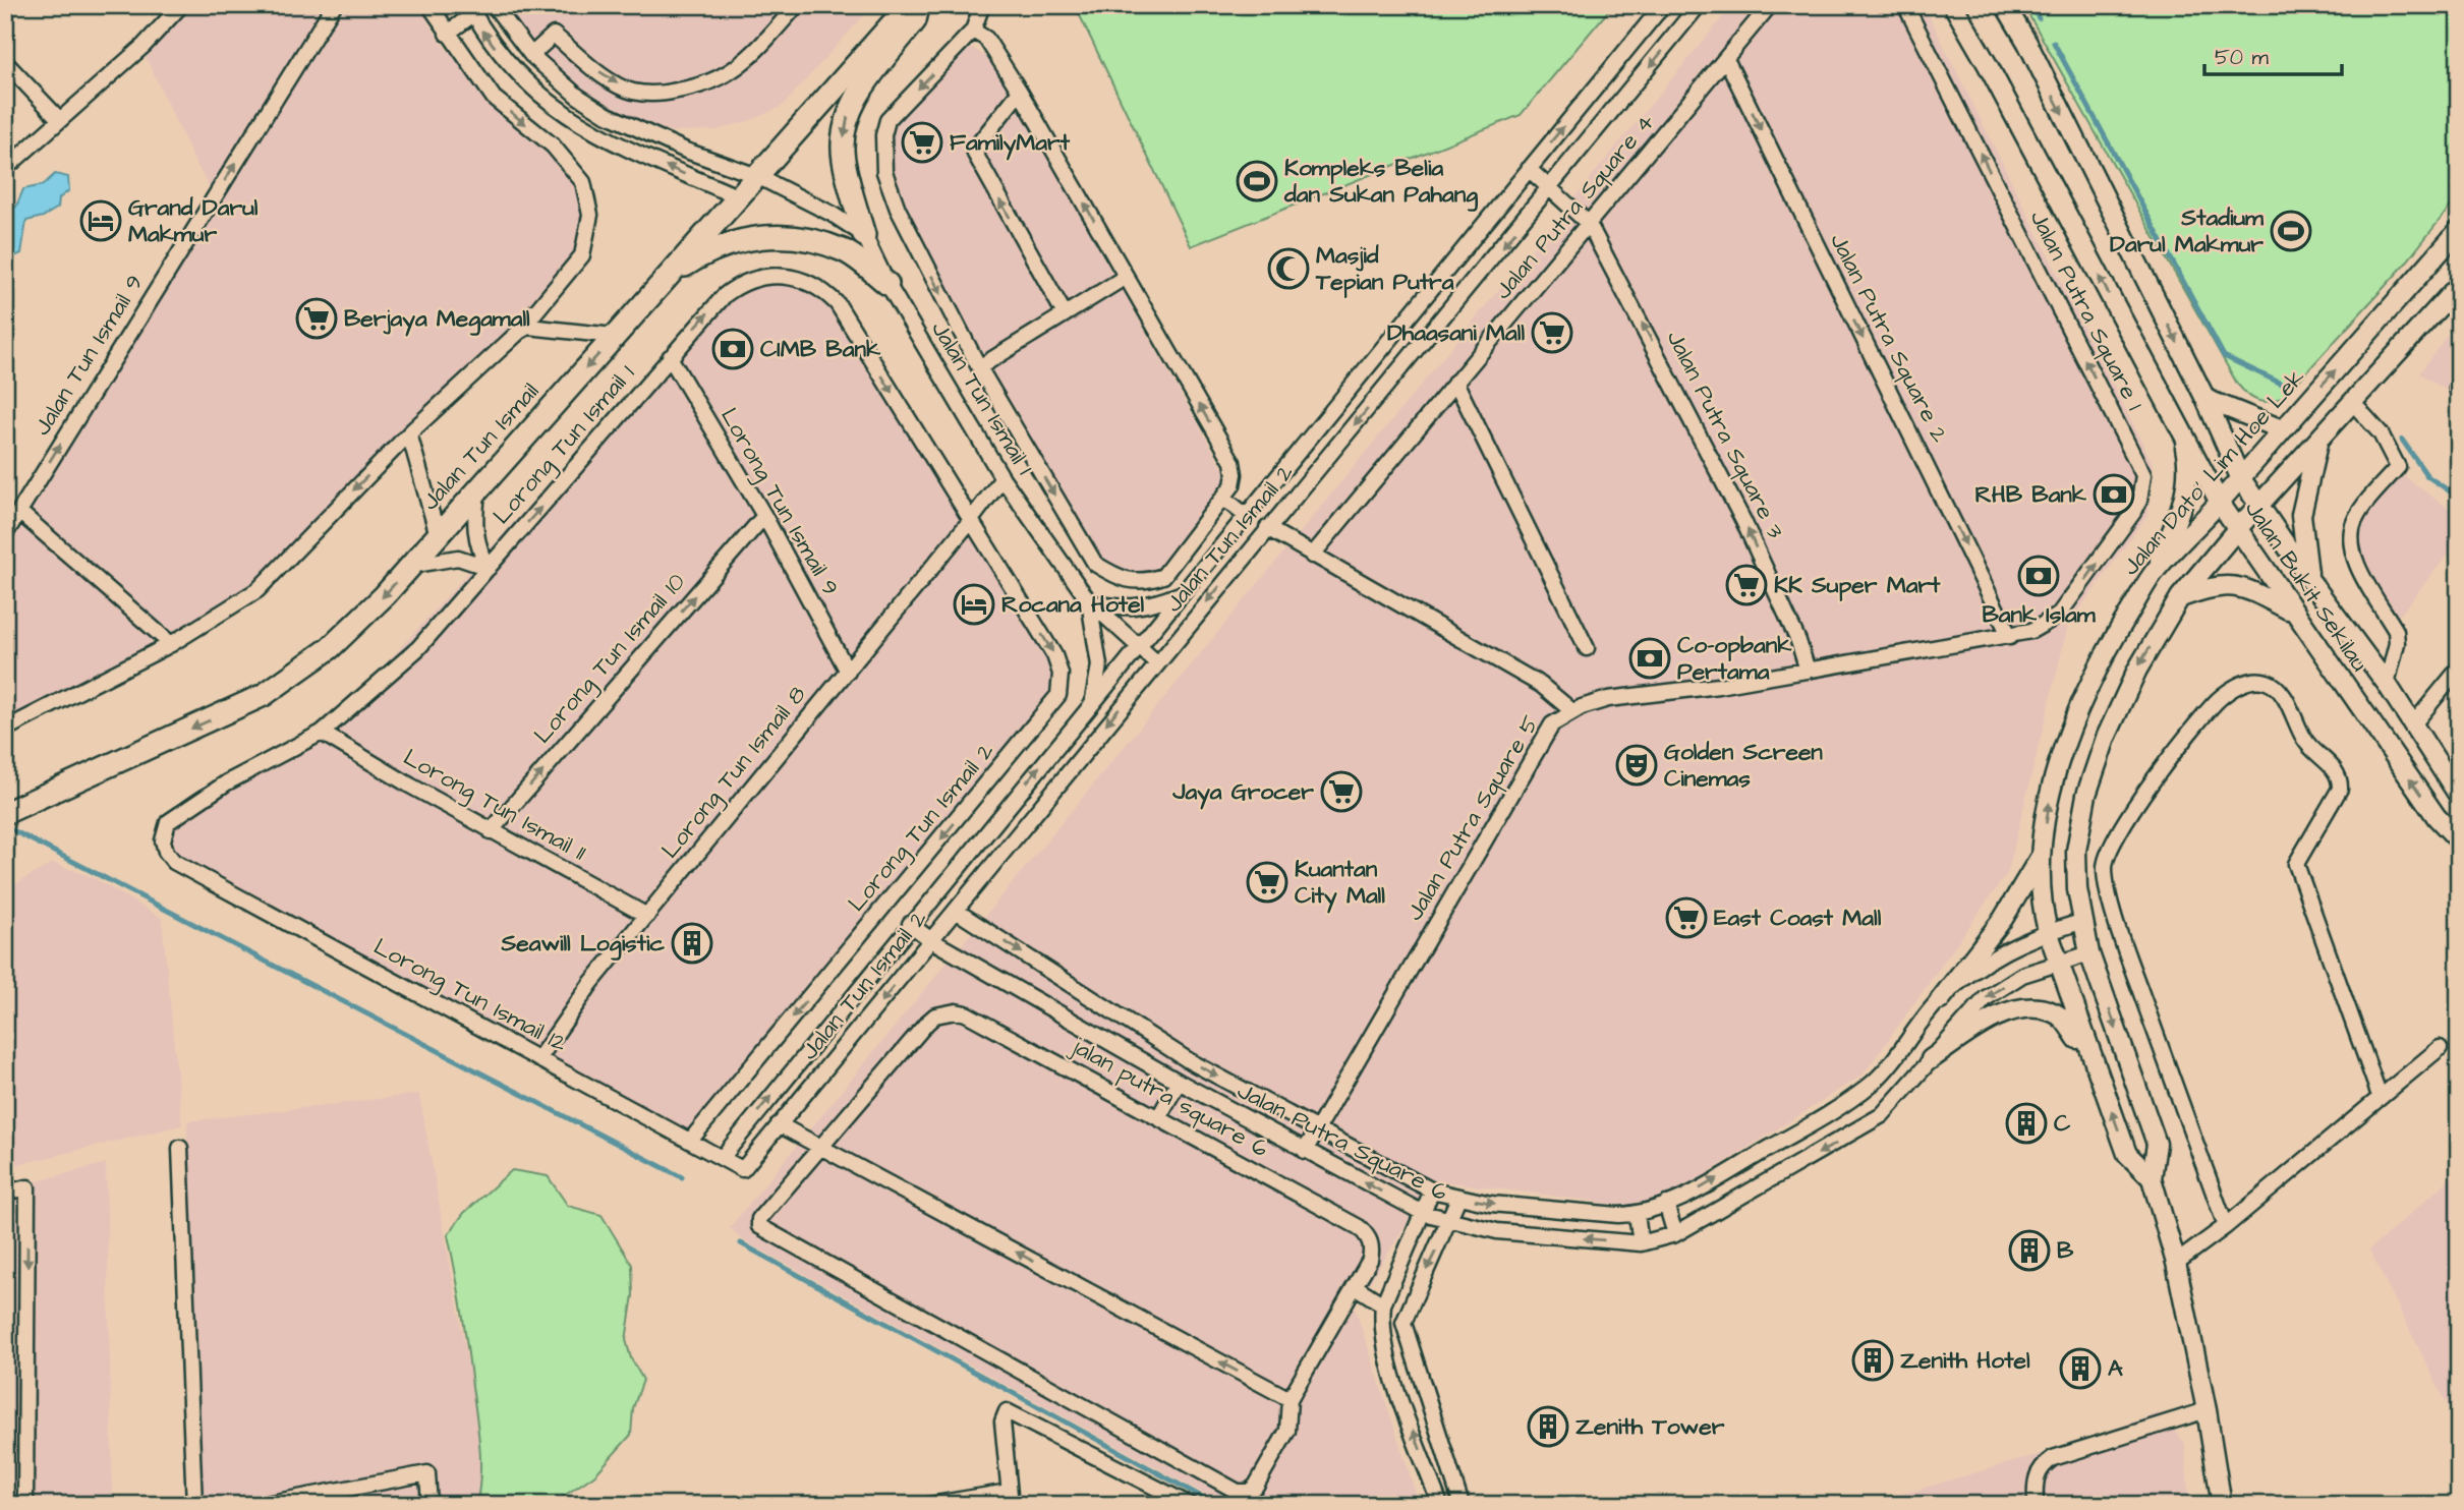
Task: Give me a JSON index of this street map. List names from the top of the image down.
{
  "streets": {
    "main road": ["Jalan Tun Ismail"],
    "street": [
      "Jalan Putra Square 4",
      "Jalan Putra Square 1",
      "Jalan Putra Square 2",
      "Jalan Tun Ismail 9",
      "Jalan Tun Ismail 1",
      "Jalan Putra Square 3",
      "Lorong Tun Ismail 1",
      "Jalan Dato' Lim Hoe Lek",
      "Lorong Tun Ismail 9",
      "Jalan Tun Ismail 2",
      "Jalan Bukit Sekilau",
      "Lorong Tun Ismail 10",
      "Lorong Tun Ismail 8",
      "Lorong Tun Ismail 11",
      "Jalan Putra Square 5",
      "Lorong Tun Ismail 2",
      "Lorong Tun Ismail 12",
      "jalan putra square 6",
      "Jalan Putra Square 6"
    ]
  },
  "crossings": [
    ["Jalan Putra Square 4", "Jalan Putra Square 2"],
    ["Jalan Putra Square 4", "Jalan Putra Square 3"],
    ["Jalan Putra Square 1", "Jalan Putra Square 5"],
    ["Jalan Putra Square 2", "Jalan Putra Square 5"],
    ["Jalan Tun Ismail 1", "Jalan Tun Ismail 2"],
    ["Jalan Tun Ismail 1", "Lorong Tun Ismail 8"],
    ["Jalan Putra Square 3", "Jalan Putra Square 5"],
    ["Lorong Tun Ismail 1", "Lorong Tun Ismail 9"],
    ["Lorong Tun Ismail 1", "Lorong Tun Ismail 8"],
    ["Lorong Tun Ismail 1", "Lorong Tun Ismail 11"],
    ["Lorong Tun Ismail 1", "Lorong Tun Ismail 2"],
    ["Lorong Tun Ismail 1", "Lorong Tun Ismail 12"],
    ["Jalan Dato' Lim Hoe Lek", "Jalan Bukit Sekilau"],
    ["Jalan Dato' Lim Hoe Lek", "Jalan Putra Square 6"],
    ["Lorong Tun Ismail 9", "Lorong Tun Ismail 10"],
    ["Lorong Tun Ismail 9", "Lorong Tun Ismail 8"],
    ["Jalan Tun Ismail 2", "Lorong Tun Ismail 12"],
    ["Jalan Tun Ismail 2", "Jalan Putra Square 6"],
    ["Lorong Tun Ismail 10", "Lorong Tun Ismail 11"],
    ["Lorong Tun Ismail 8", "Lorong Tun Ismail 11"],
    ["Lorong Tun Ismail 8", "Lorong Tun Ismail 2"],
    ["Lorong Tun Ismail 8", "Lorong Tun Ismail 12"],
    ["Jalan Putra Square 5", "Jalan Putra Square 6"],
    ["Lorong Tun Ismail 2", "Lorong Tun Ismail 12"]
  ],
  "one_way": [
    "Jalan Putra Square 1",
    "Jalan Putra Square 2",
    "Jalan Tun Ismail 9",
    "Jalan Putra Square 3",
    "Jalan Tun Ismail",
    "Lorong Tun Ismail 10",
    "Lorong Tun Ismail 2"
  ],
  "places": {
    "supermarket": [
      "FamilyMart",
      "Berjaya Megamall",
      "Dhaasani Mall",
      "KK Super Mart",
      "Jaya Grocer",
      "Kuantan City Mall",
      "East Coast Mall"
    ],
    "sports": ["Kompleks Belia dan Sukan Pahang", "Stadium Darul Makmur"],
    "hotel": ["Grand Darul Makmur", "Rocana Hotel"],
    "mosque": ["Masjid Tepian Putra"],
    "bank": [
      "CIMB Bank",
      "RHB Bank",
      "Bank Islam",
      "Co-opbank Pertama"
    ],
    "theatre": ["Golden Screen Cinemas"],
    "building": [
      "Seawill Logistic",
      "C",
      "B",
      "Zenith Hotel",
      "A",
      "Zenith Tower"
    ]
  },
  "scale_bar": "50 m"
}
